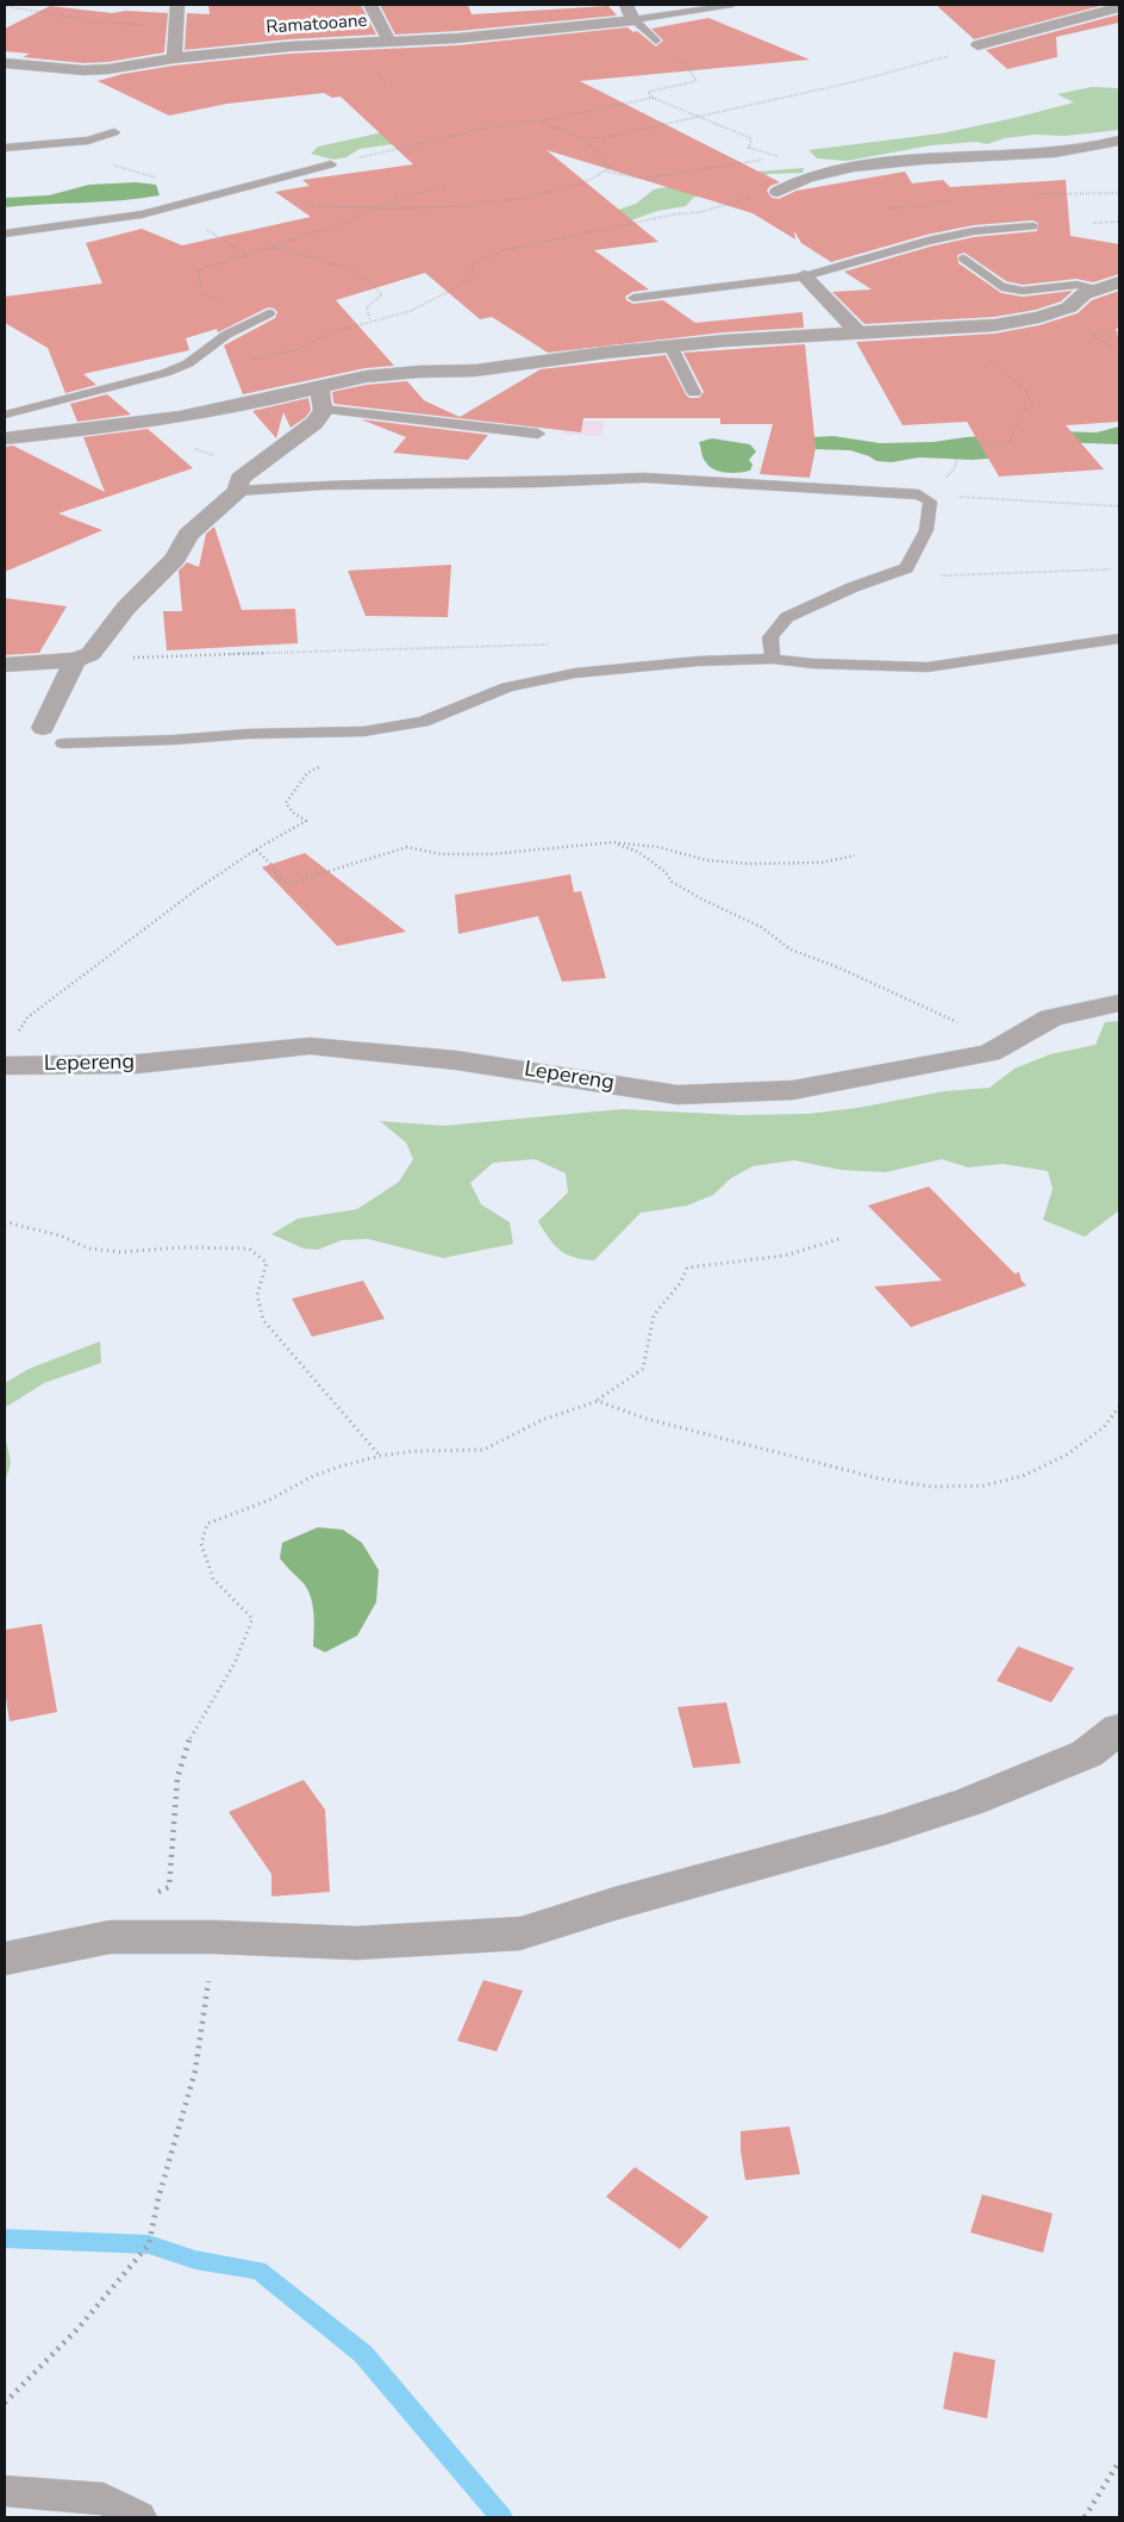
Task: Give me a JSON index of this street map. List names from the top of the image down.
{
  "streets": {
    "street": ["Ramatooane", "Lepereng"]
  }
}
